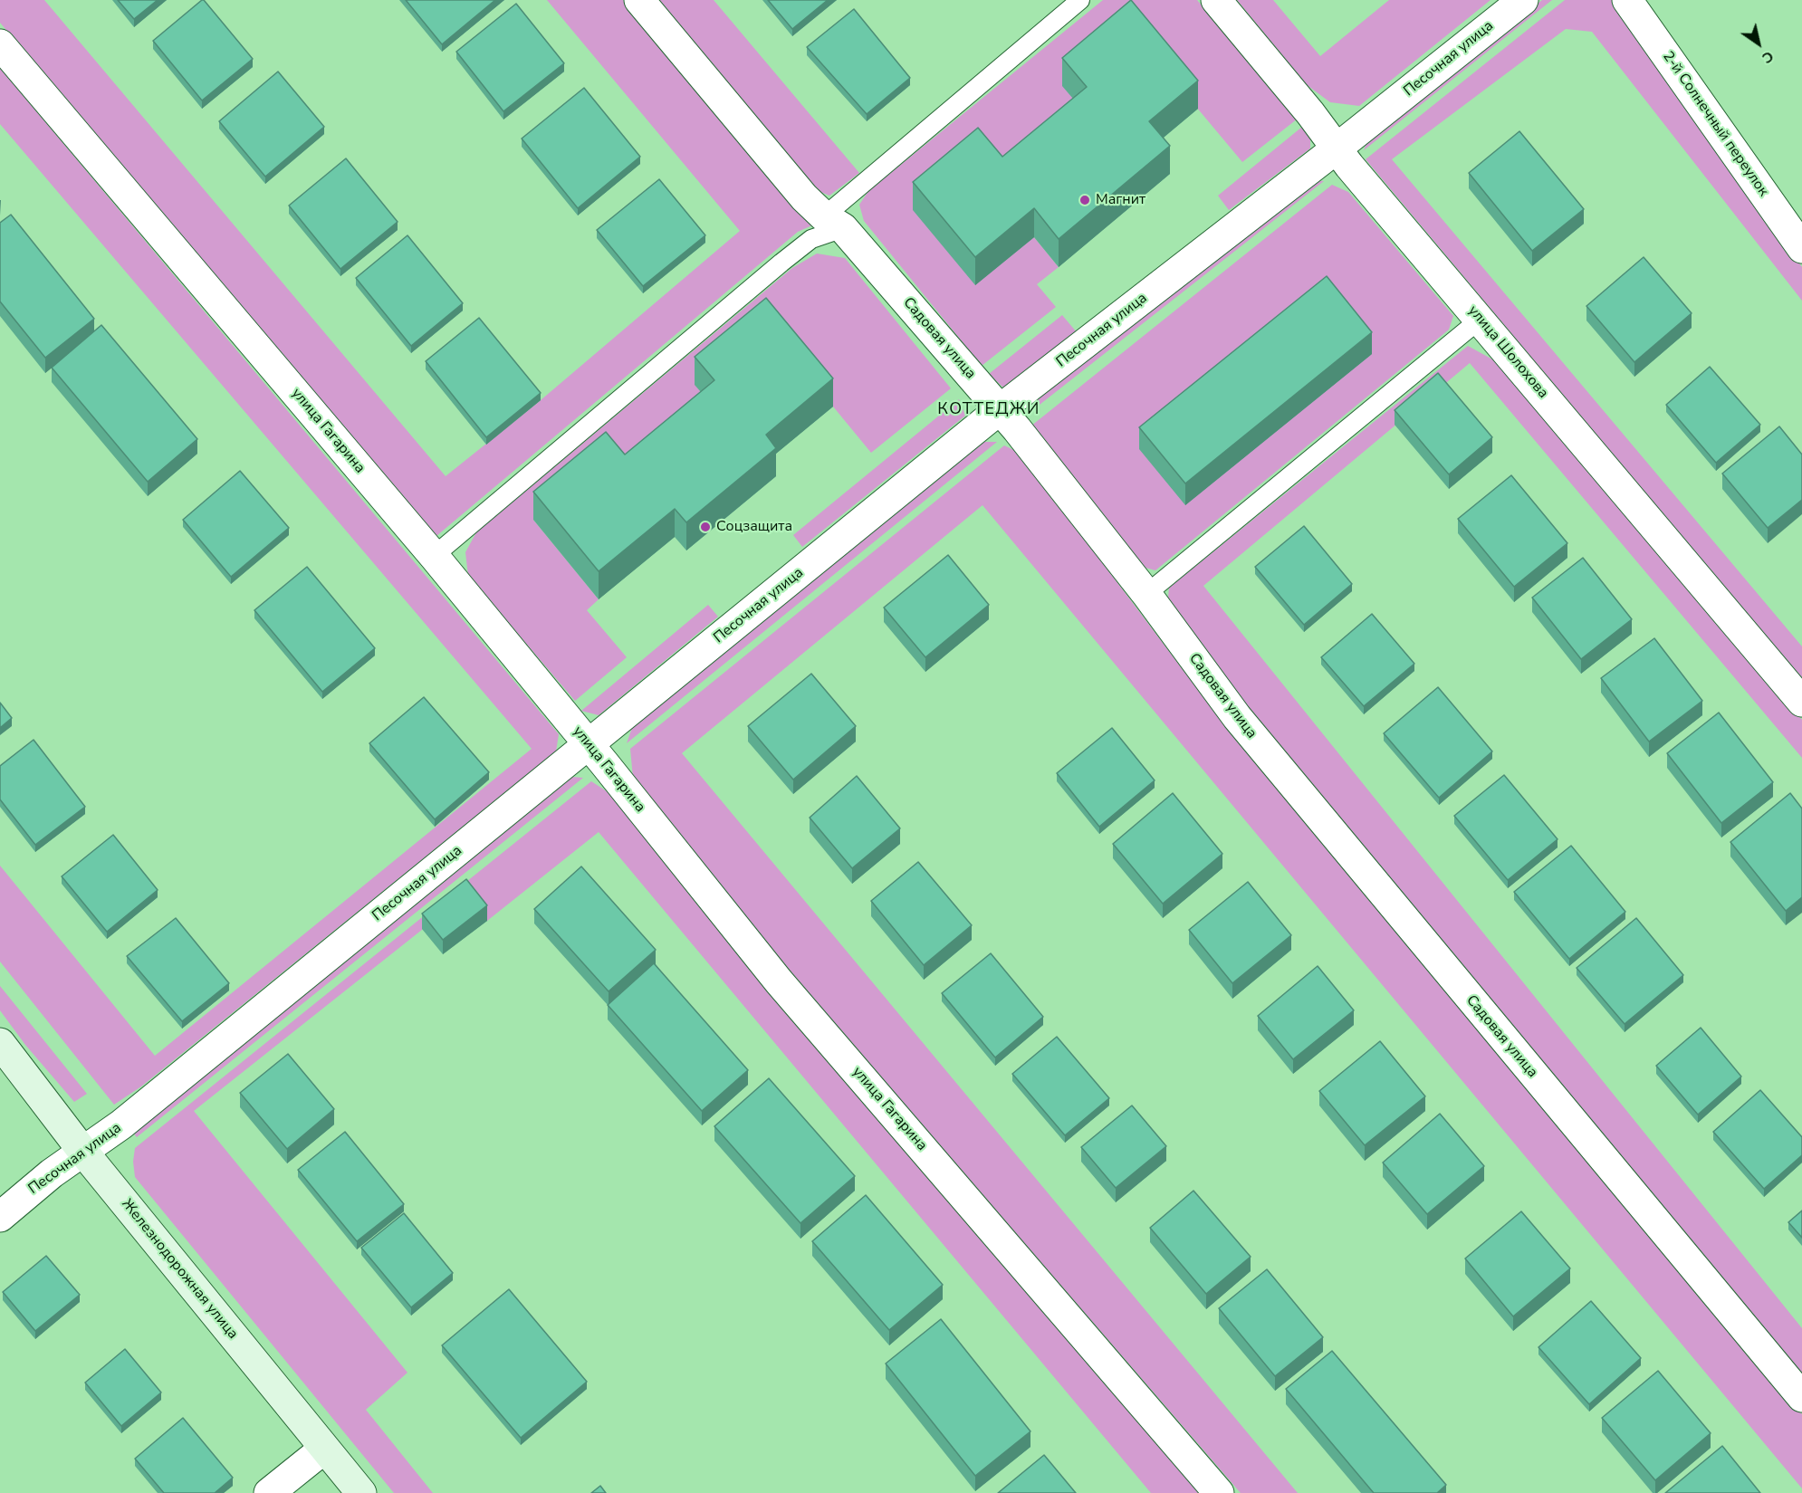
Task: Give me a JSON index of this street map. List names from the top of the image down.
{
  "streets": {
    "street": [
      "Песочная улица",
      "2-й Солнечный переулок",
      "Садовая улица",
      "улица Шолохова",
      "улица Гагарина",
      "Железнодорожная улица"
    ]
  },
  "crossings": [
    ["Песочная улица", "Садовая улица"],
    ["Песочная улица", "улица Шолохова"],
    ["Песочная улица", "улица Гагарина"],
    ["Песочная улица", "Железнодорожная улица"]
  ],
  "districts": ["КОТТЕДЖИ"],
  "places": ["Магнит", "Соцзащита"],
  "north": "bottom right"
}
